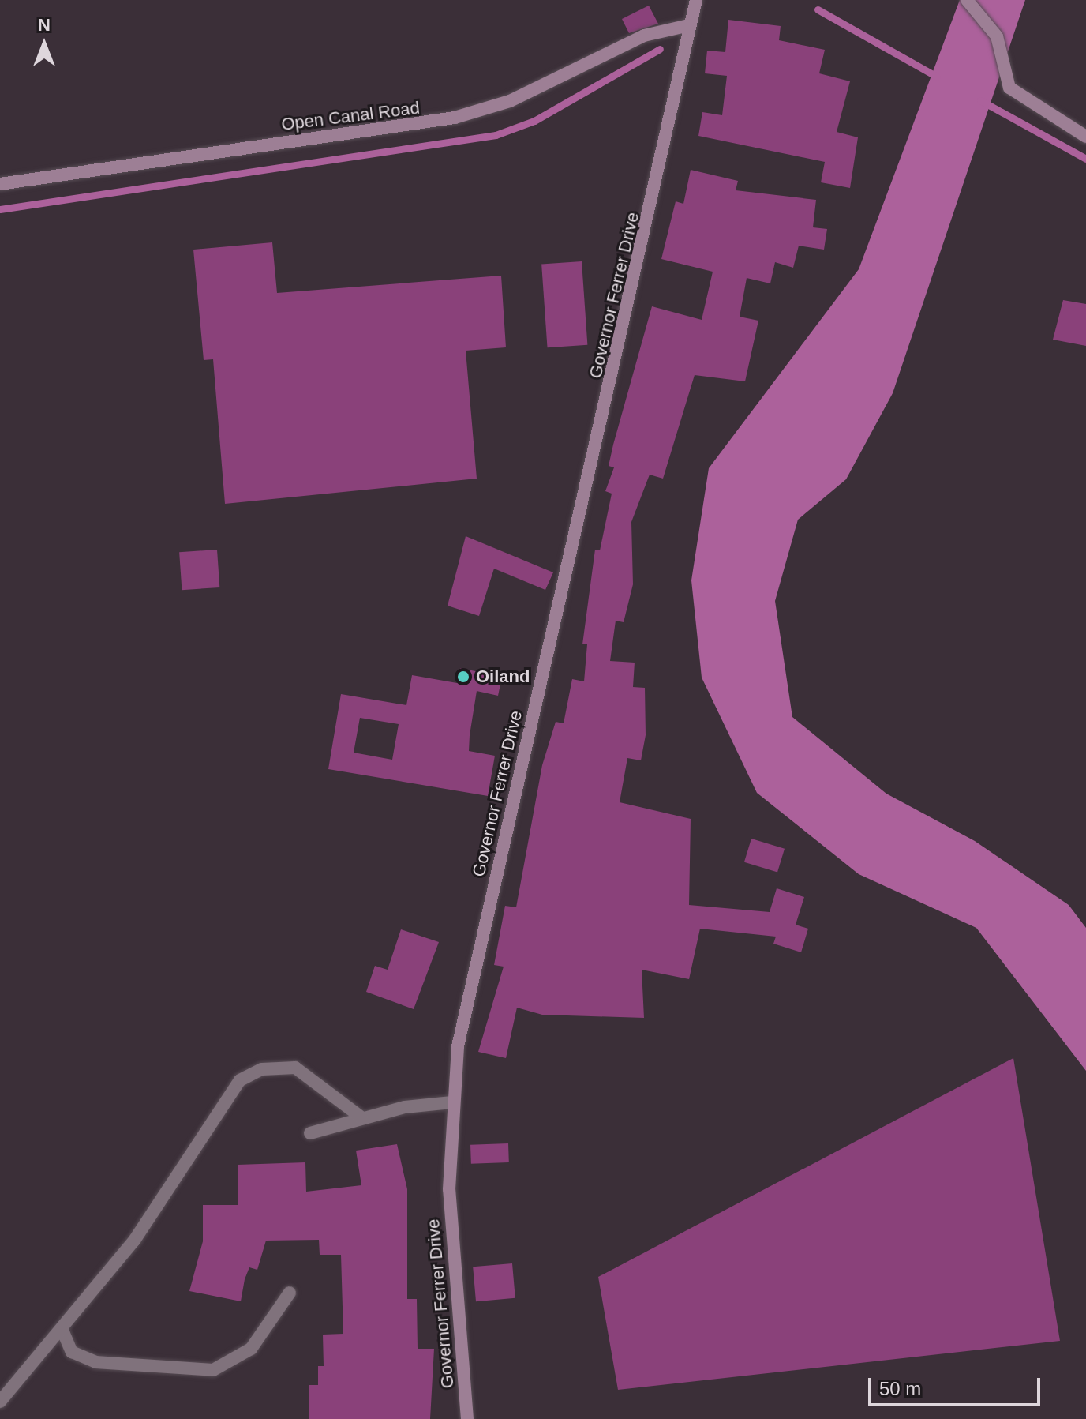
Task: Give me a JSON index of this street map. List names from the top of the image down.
{
  "streets": {
    "main road": ["Open Canal Road", "Governor Ferrer Drive"]
  },
  "crossings": [
    ["Open Canal Road", "Governor Ferrer Drive"]
  ],
  "places": ["Oiland"],
  "scale_bar": "50 m",
  "north": "top"
}
